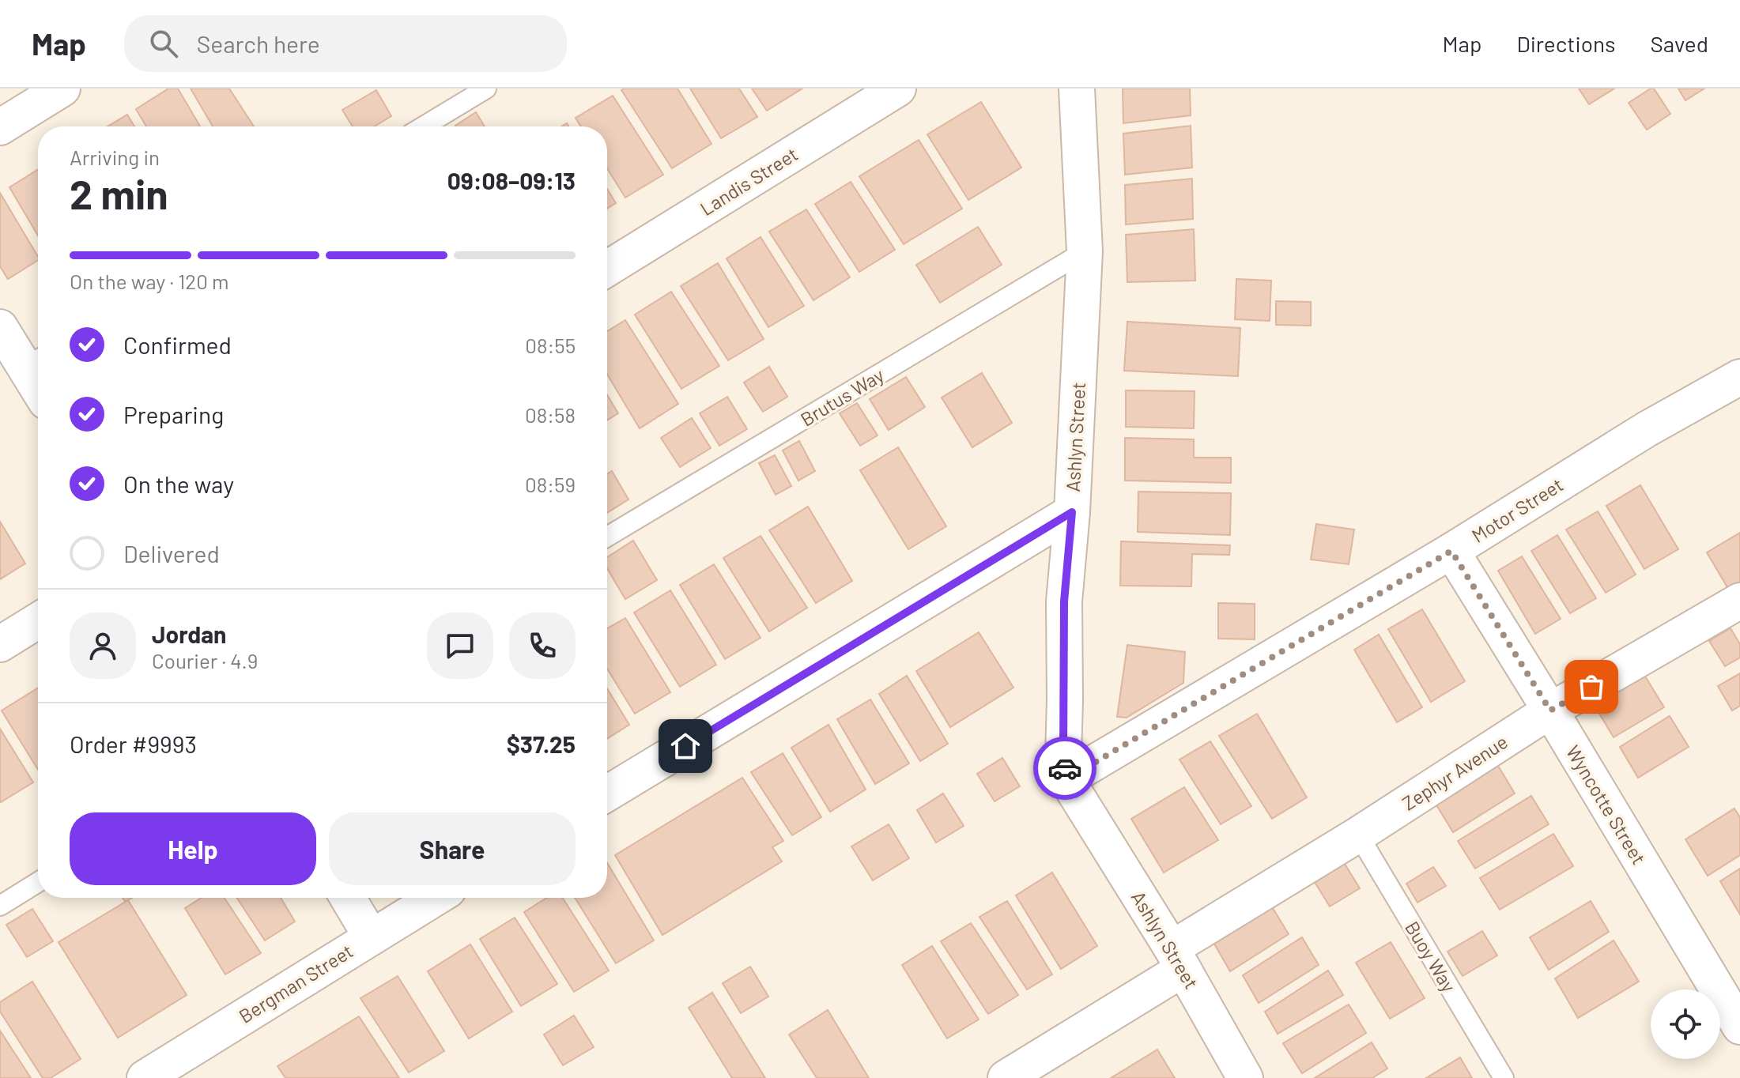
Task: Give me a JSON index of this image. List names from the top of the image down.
{
  "streets": {
    "street": [
      "Landis Street",
      "Ashlyn Street",
      "Motor Street",
      "Zephyr Avenue",
      "Wyncotte Street",
      "Bergman Street"
    ],
    "lane": ["Brutus Way", "Buoy Way"]
  },
  "crossings": [
    ["Brutus Way", "Ashlyn Street"],
    ["Ashlyn Street", "Motor Street"],
    ["Ashlyn Street", "Zephyr Avenue"],
    ["Motor Street", "Wyncotte Street"],
    ["Zephyr Avenue", "Wyncotte Street"],
    ["Zephyr Avenue", "Buoy Way"]
  ],
  "page": {
    "header": "Map",
    "search": "Search here",
    "nav": ["Map", "Directions", "Saved"],
    "heading": ["2 min", "Arriving in", "09:08–09:13"],
    "panel": [
      "Jordan",
      "Courier · 4.9",
      "Order #9993",
      "$37.25"
    ],
    "bar": "On the way · 120 m",
    "list": [
      ["Confirmed", "08:55"],
      ["Preparing", "08:58"],
      ["On the way", "08:59"],
      "Delivered"
    ],
    "buttons": ["Help", "Share"]
  }
}
